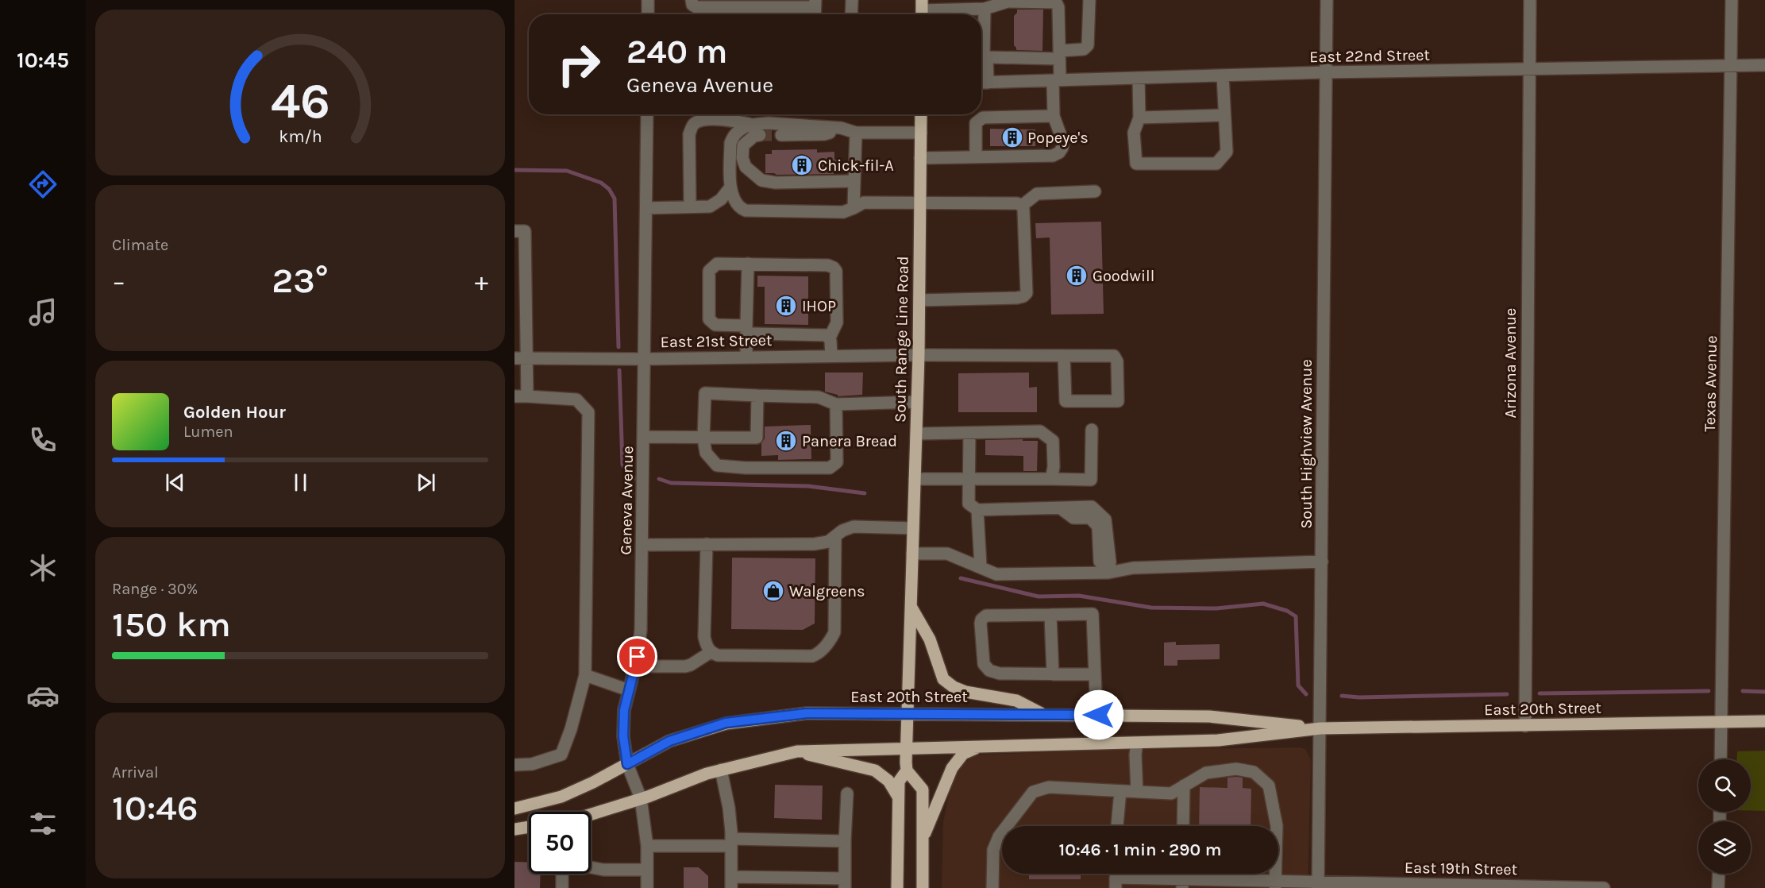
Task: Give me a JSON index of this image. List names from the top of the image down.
{
  "streets": {
    "main road": ["South Range Line Road", "East 20th Street"],
    "street": [
      "East 22nd Street",
      "East 21st Street",
      "Arizona Avenue",
      "Texas Avenue",
      "South Highview Avenue",
      "Geneva Avenue",
      "East 19th Street"
    ]
  },
  "crossings": [
    ["East 22nd Street", "Arizona Avenue"],
    ["East 22nd Street", "Texas Avenue"],
    ["East 22nd Street", "South Highview Avenue"],
    ["South Range Line Road", "East 21st Street"],
    ["South Range Line Road", "East 20th Street"],
    ["East 21st Street", "Geneva Avenue"],
    ["Arizona Avenue", "East 20th Street"],
    ["Texas Avenue", "East 20th Street"],
    ["South Highview Avenue", "East 20th Street"],
    ["South Highview Avenue", "East 19th Street"],
    ["Geneva Avenue", "East 20th Street"]
  ],
  "places": {
    "building": [
      "Popeye's",
      "Chick-fil-A",
      "Goodwill",
      "IHOP",
      "Panera Bread"
    ],
    "shop": ["Walgreens"]
  },
  "page": {
    "tabs": "10:45",
    "turn": ["240 m", "Geneva Avenue"],
    "tile": [
      "Climate",
      ["Range · 30%", "150 km"],
      ["Arrival", "10:46"]
    ],
    "heat": ["−", "23°", "+"],
    "song": ["Golden Hour", "Lumen"],
    "limit": "50",
    "trip": "10:46 · 1 min · 290 m",
    "gauge": ["46", "km/h"]
  }
}
